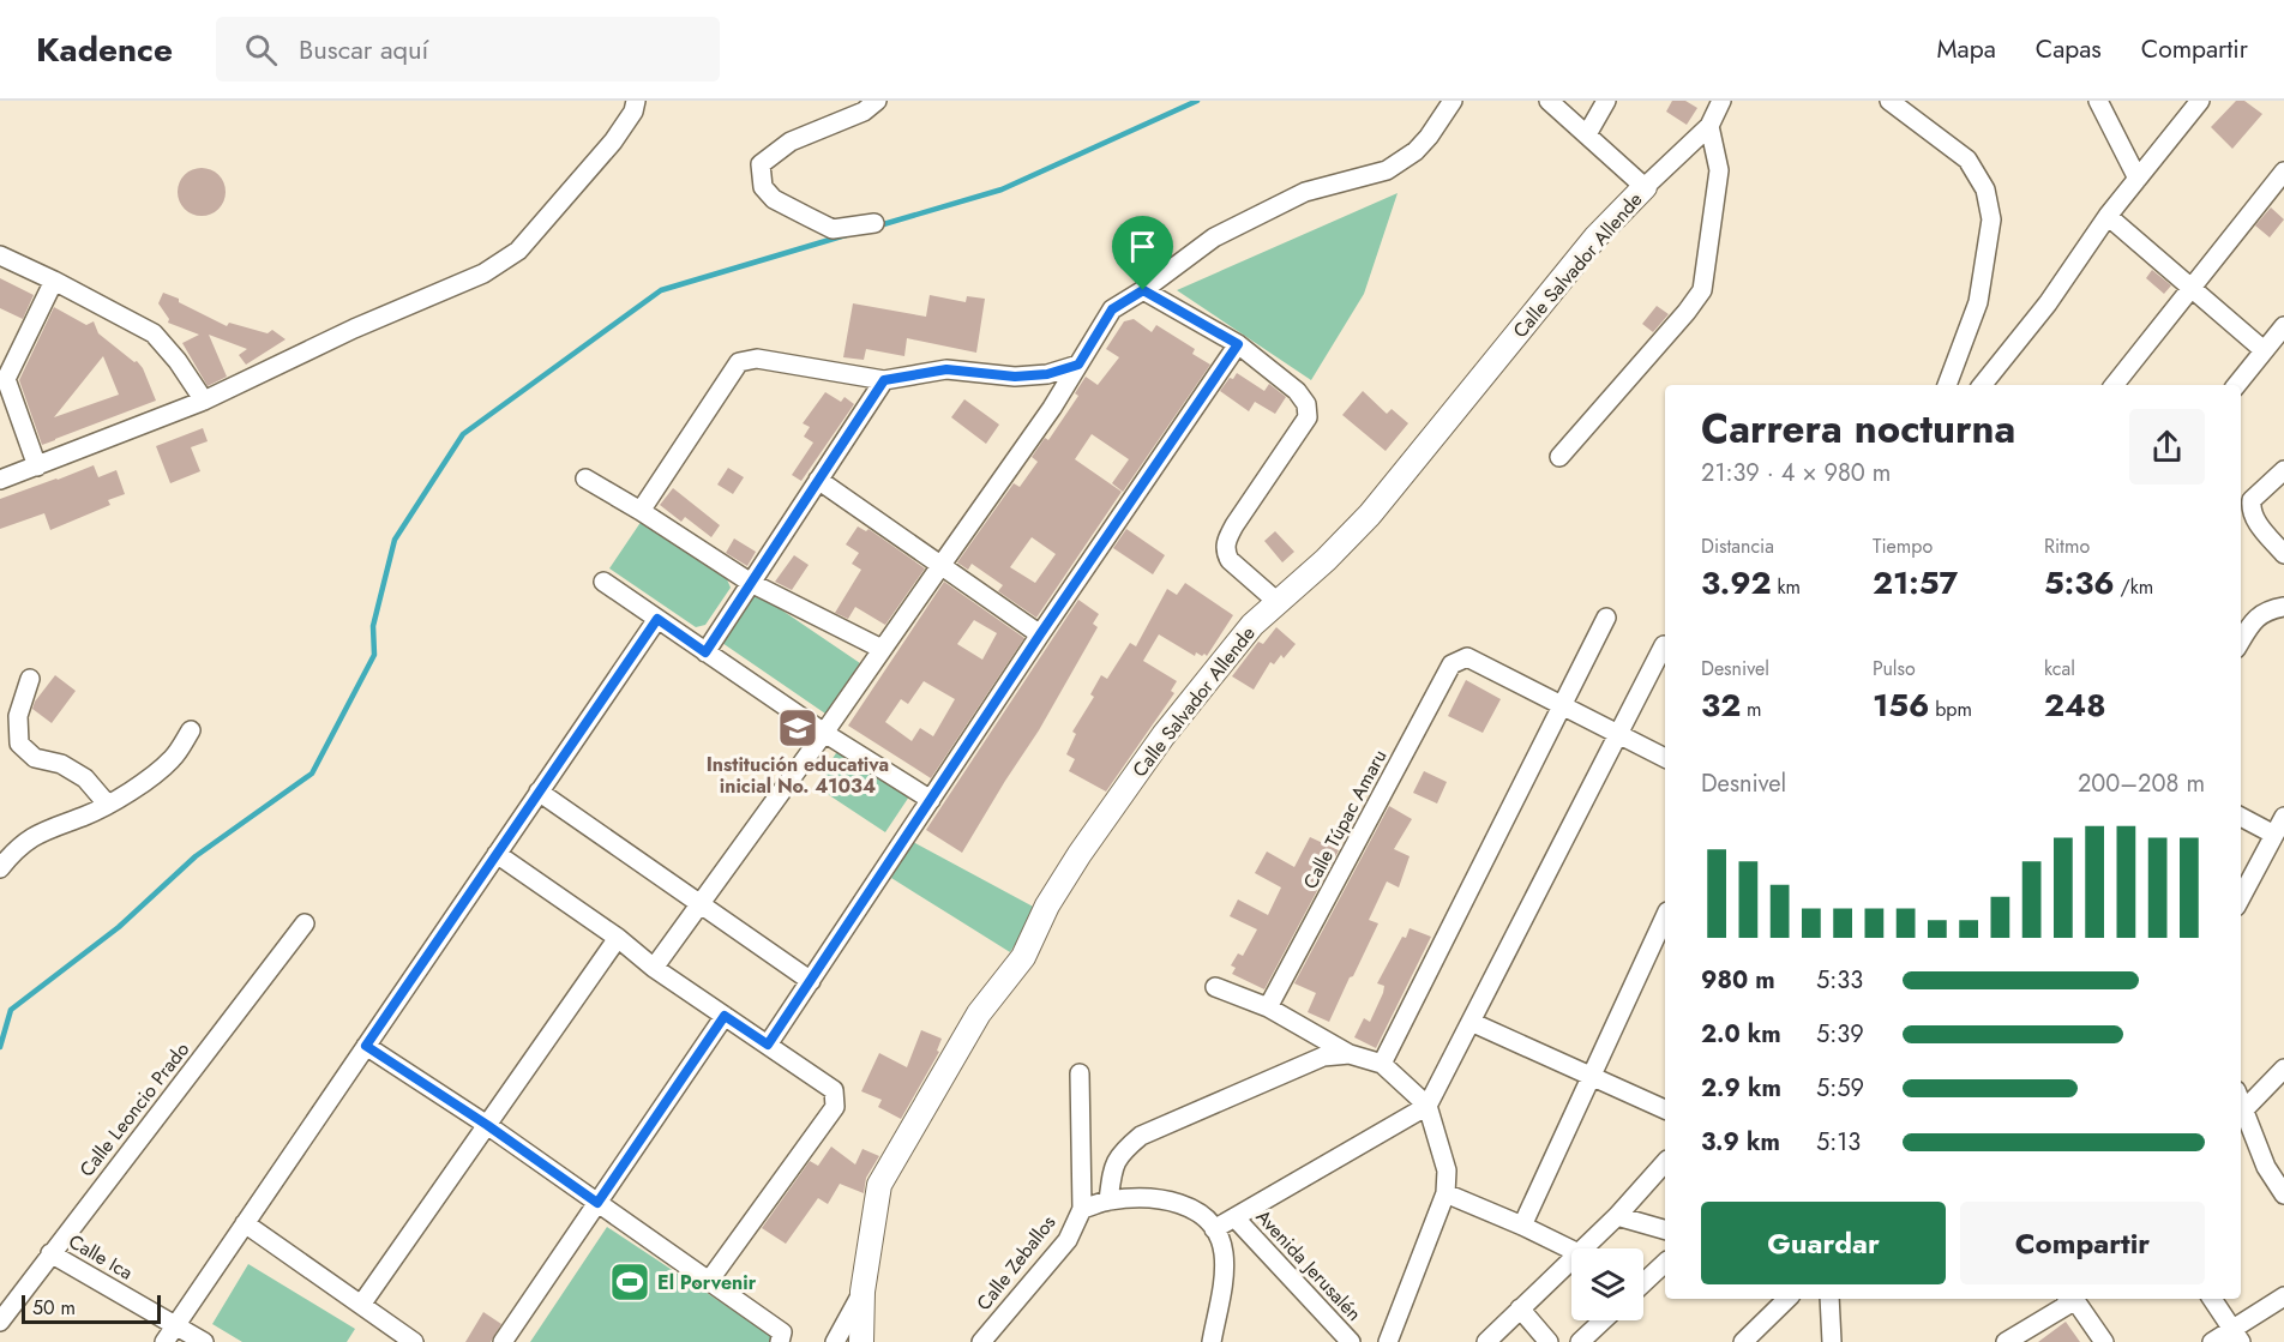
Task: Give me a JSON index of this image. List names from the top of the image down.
{
  "streets": {
    "street": [
      "Calle Salvador Allende",
      "Calle Túpac Amaru",
      "Calle Leoncio Prado",
      "Calle Ica",
      "Calle Zeballos",
      "Avenida Jerusalén"
    ]
  },
  "crossings": [
    ["Calle Leoncio Prado", "Calle Ica"]
  ],
  "places": {
    "school or university": ["Institución educativa inicial No. 41034"],
    "sports": ["El Porvenir"]
  },
  "scale_bar": "50 m",
  "page": {
    "header": "Kadence",
    "search": "Buscar aquí",
    "nav": ["Mapa", "Capas", "Compartir"],
    "heading": ["Carrera nocturna", "21:39 · 4 × 980 m"],
    "stats": [
      ["Distancia", "3.92 km"],
      ["Tiempo", "21:57"],
      ["Ritmo", "5:36 /km"],
      ["Desnivel", "32 m"],
      ["Pulso", "156 bpm"],
      ["kcal", "248"]
    ],
    "chart": ["Desnivel", "200–208 m"],
    "list": [
      {
        "name": "980 m",
        "note": "5:33"
      },
      {
        "name": "2.0 km",
        "note": "5:39"
      },
      {
        "name": "2.9 km",
        "note": "5:59"
      },
      {
        "name": "3.9 km",
        "note": "5:13"
      }
    ],
    "buttons": ["Guardar", "Compartir"],
    "scale": "50 m"
  }
}
